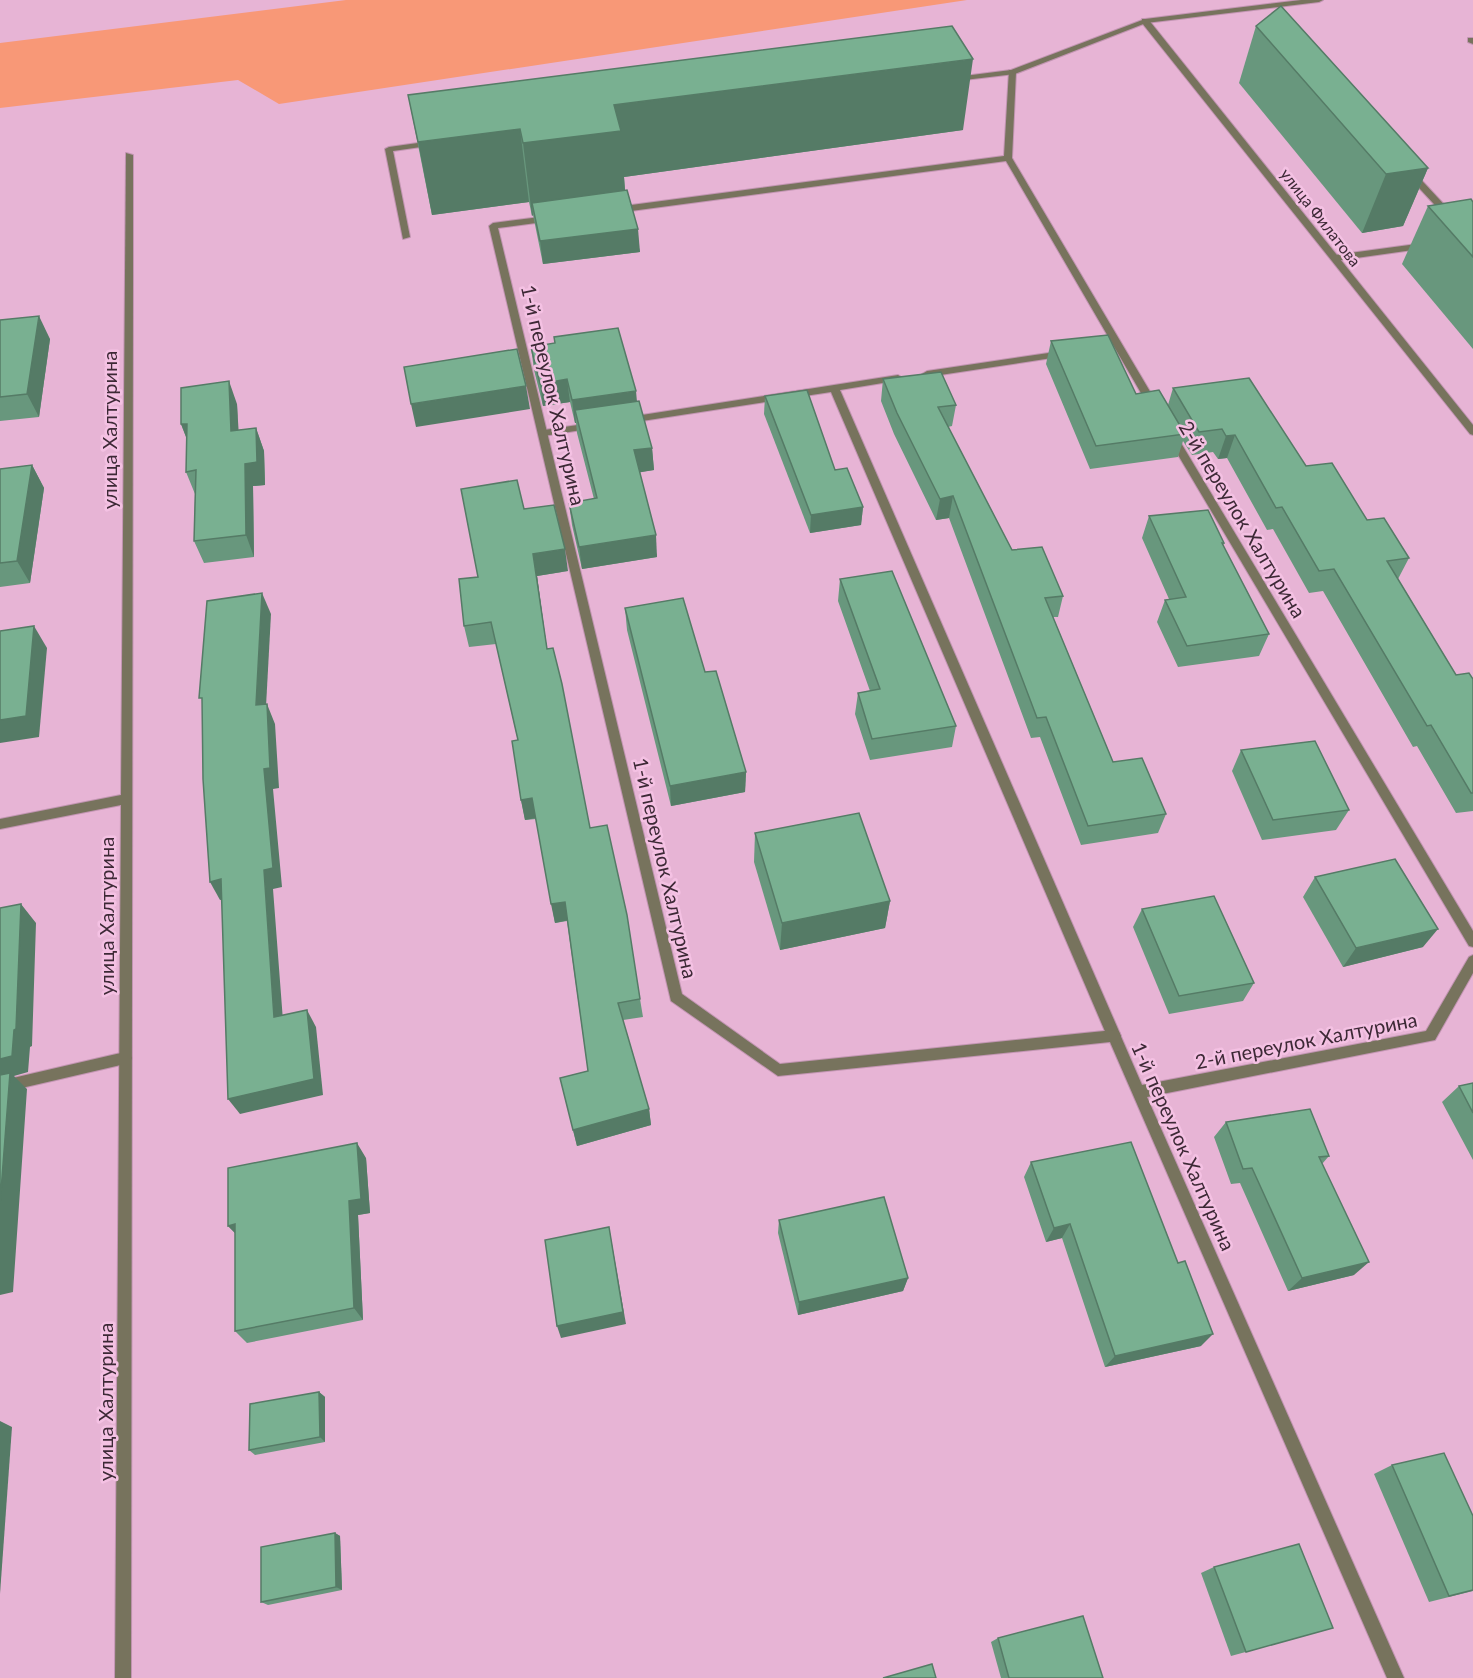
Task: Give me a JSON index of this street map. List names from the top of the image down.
{
  "streets": {
    "street": [
      "улица Филатова",
      "1-й переулок Халтурина",
      "улица Халтурина",
      "2-й переулок Халтурина"
    ]
  },
  "crossings": [
    ["1-й переулок Халтурина", "2-й переулок Халтурина"]
  ]
}
